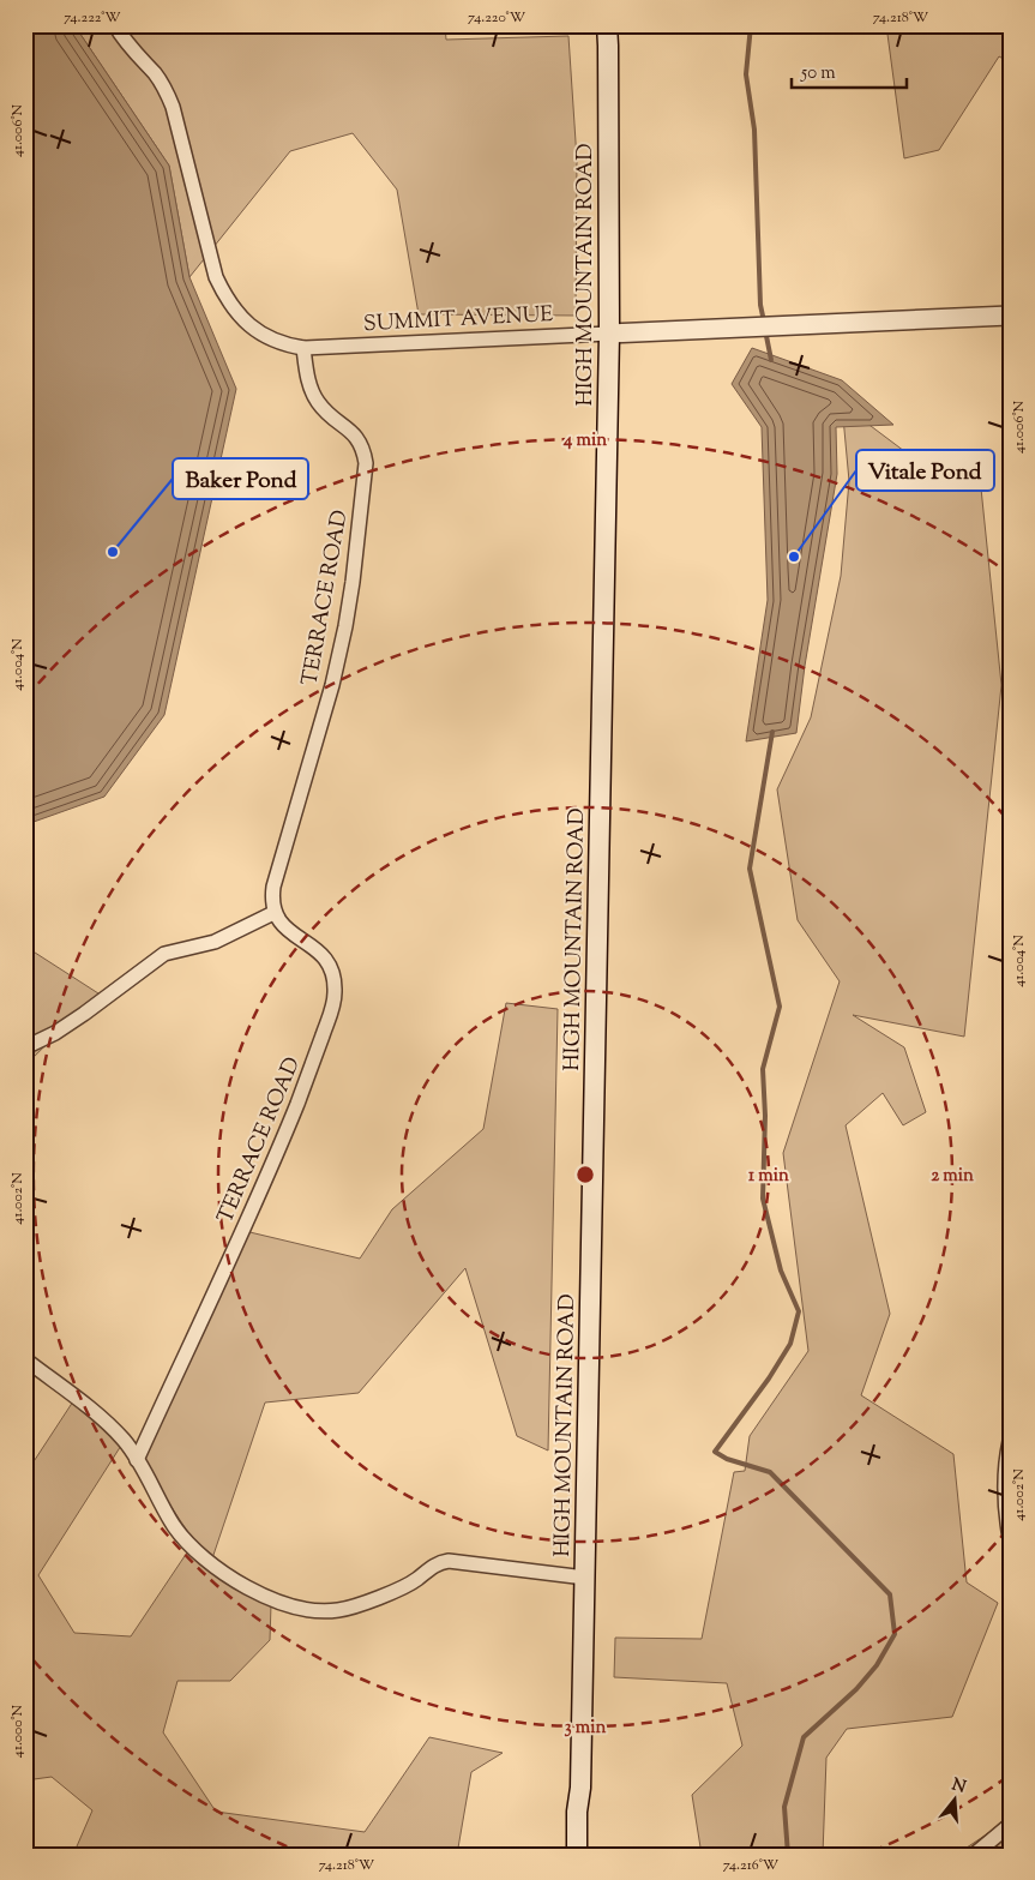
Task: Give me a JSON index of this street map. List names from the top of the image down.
{
  "streets": {
    "main road": ["HIGH MOUNTAIN ROAD"],
    "street": ["SUMMIT AVENUE", "TERRACE ROAD"]
  },
  "crossings": [
    ["HIGH MOUNTAIN ROAD", "SUMMIT AVENUE"],
    ["SUMMIT AVENUE", "TERRACE ROAD"]
  ],
  "places": ["Baker Pond", "Vitale Pond"],
  "scale_bar": "50 m",
  "north": "top",
  "coordinates": [
    "74.222°W",
    "74.220°W",
    "74.218°W",
    "41.006°N",
    "41.004°N",
    "41.002°N",
    "41.000°N",
    "74.216°W"
  ],
  "rings": [
    "4 min",
    "1 min",
    "2 min",
    "3 min"
  ]
}
